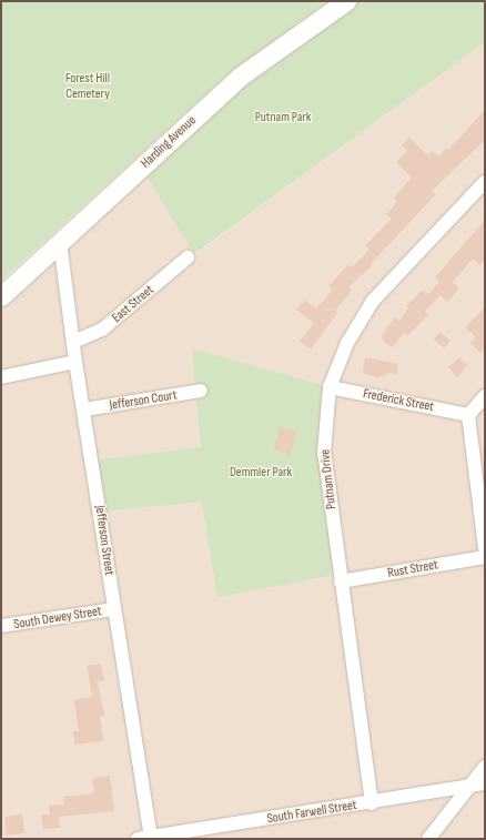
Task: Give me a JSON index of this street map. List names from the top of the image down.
{
  "streets": {
    "main road": ["Harding Avenue"],
    "street": [
      "East Street",
      "Jefferson Court",
      "Frederick Street",
      "Putnam Drive",
      "Jefferson Street",
      "Rust Street",
      "South Dewey Street",
      "South Farwell Street"
    ]
  },
  "crossings": [
    ["Harding Avenue", "Jefferson Street"],
    ["East Street", "Jefferson Street"],
    ["Jefferson Court", "Jefferson Street"],
    ["Frederick Street", "Putnam Drive"],
    ["Putnam Drive", "Rust Street"],
    ["Putnam Drive", "South Farwell Street"],
    ["Jefferson Street", "South Dewey Street"],
    ["Jefferson Street", "South Farwell Street"]
  ],
  "parks": ["Forest Hill Cemetery", "Putnam Park", "Demmler Park"]
}
